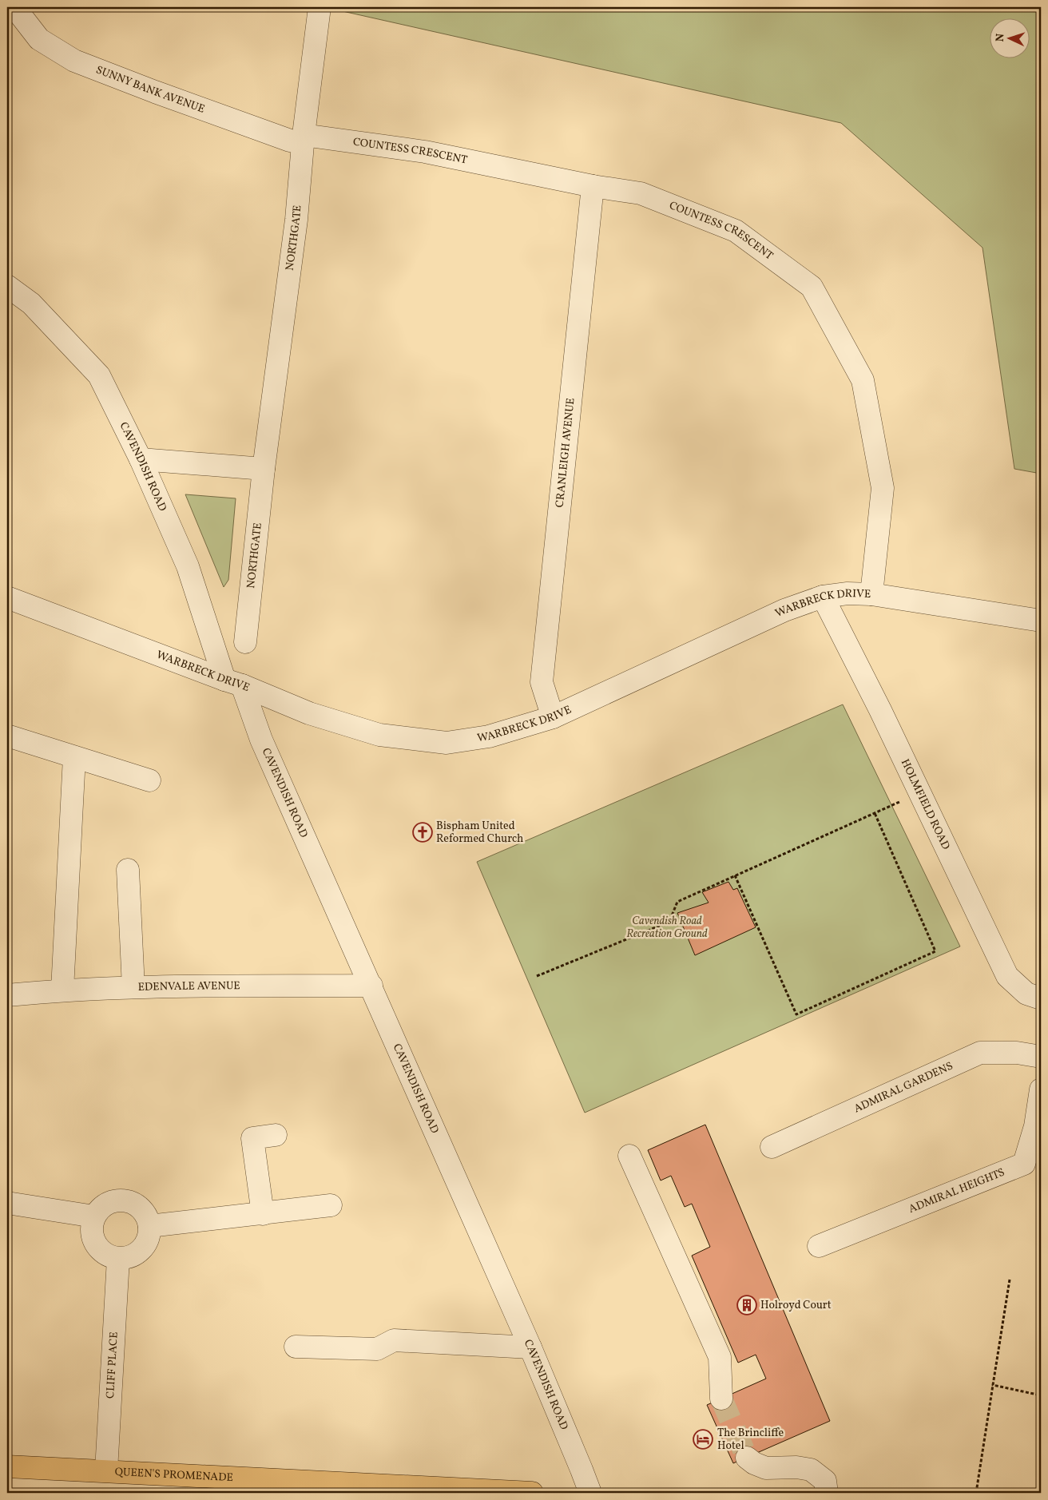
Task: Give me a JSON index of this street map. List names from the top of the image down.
{
  "streets": {
    "main road": ["QUEEN'S PROMENADE"],
    "street": [
      "SUNNY BANK AVENUE",
      "COUNTESS CRESCENT",
      "NORTHGATE",
      "CRANLEIGH AVENUE",
      "CAVENDISH ROAD",
      "WARBRECK DRIVE",
      "HOLMFIELD ROAD",
      "EDENVALE AVENUE",
      "ADMIRAL GARDENS",
      "ADMIRAL HEIGHTS",
      "CLIFF PLACE"
    ]
  },
  "crossings": [
    ["SUNNY BANK AVENUE", "COUNTESS CRESCENT"],
    ["SUNNY BANK AVENUE", "NORTHGATE"],
    ["COUNTESS CRESCENT", "NORTHGATE"],
    ["COUNTESS CRESCENT", "CRANLEIGH AVENUE"],
    ["COUNTESS CRESCENT", "WARBRECK DRIVE"],
    ["CRANLEIGH AVENUE", "WARBRECK DRIVE"],
    ["CAVENDISH ROAD", "WARBRECK DRIVE"],
    ["CAVENDISH ROAD", "EDENVALE AVENUE"],
    ["WARBRECK DRIVE", "HOLMFIELD ROAD"],
    ["CLIFF PLACE", "QUEEN'S PROMENADE"]
  ],
  "parks": ["Cavendish Road Recreation Ground"],
  "places": {
    "church": ["Bispham United Reformed Church"],
    "building": ["Holroyd Court"],
    "hotel": ["The Brincliffe Hotel"]
  },
  "north": "left"
}
